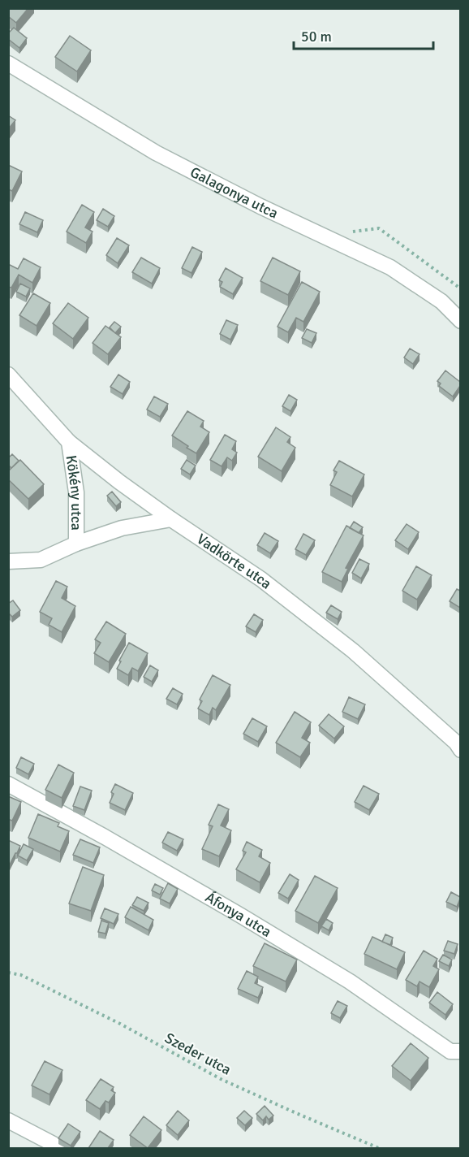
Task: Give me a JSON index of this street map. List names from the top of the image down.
{
  "streets": {
    "street": [
      "Galagonya utca",
      "Kökény utca",
      "Vadkörte utca",
      "Áfonya utca"
    ],
    "path": ["Szeder utca"]
  },
  "crossings": [
    ["Kökény utca", "Vadkörte utca"]
  ],
  "scale_bar": "50 m"
}
